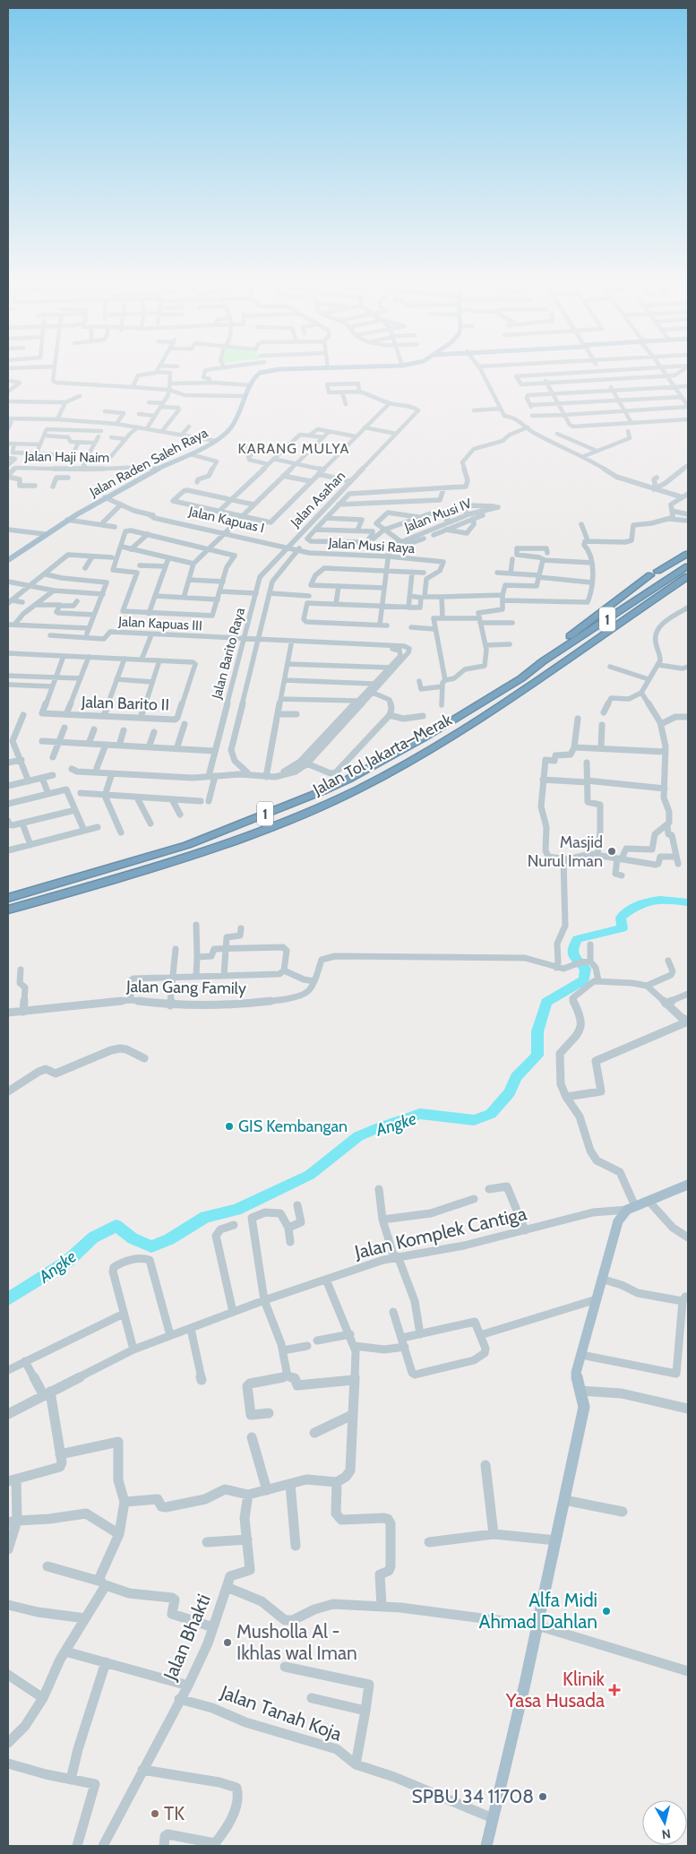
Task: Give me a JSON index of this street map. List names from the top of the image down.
{
  "streets": {
    "highway": ["1", "Jalan Tol Jakarta–Merak"],
    "main road": ["Jalan Raden Saleh Raya"],
    "street": [
      "Jalan Haji Naim",
      "Jalan Asahan",
      "Jalan Musi IV",
      "Jalan Kapuas I",
      "Jalan Musi Raya",
      "Jalan Kapuas III",
      "Jalan Barito Raya",
      "Jalan Barito II",
      "Jalan Gang Family",
      "Jalan Komplek Cantiga",
      "Jalan Bhakti",
      "Jalan Tanah Koja"
    ]
  },
  "crossings": [
    ["Jalan Haji Naim", "Jalan Raden Saleh Raya"],
    ["Jalan Raden Saleh Raya", "Jalan Kapuas I"],
    ["Jalan Asahan", "Jalan Kapuas I"],
    ["Jalan Asahan", "Jalan Barito Raya"],
    ["Jalan Musi IV", "Jalan Musi Raya"],
    ["Jalan Kapuas I", "Jalan Musi Raya"],
    ["Jalan Kapuas I", "Jalan Barito Raya"],
    ["Jalan Musi Raya", "Jalan Barito Raya"],
    ["Jalan Kapuas III", "Jalan Barito Raya"],
    ["Jalan Bhakti", "Jalan Tanah Koja"]
  ],
  "districts": ["KARANG MULYA"],
  "water": ["Angke"],
  "places": {
    "other": [
      "Masjid Nurul Iman",
      "GIS Kembangan",
      "Alfa Midi Ahmad Dahlan",
      "Musholla Al - Ikhlas wal Iman",
      "SPBU 34 11708",
      "TK"
    ],
    "health": ["Klinik Yasa Husada"]
  },
  "north": "bottom"
}
